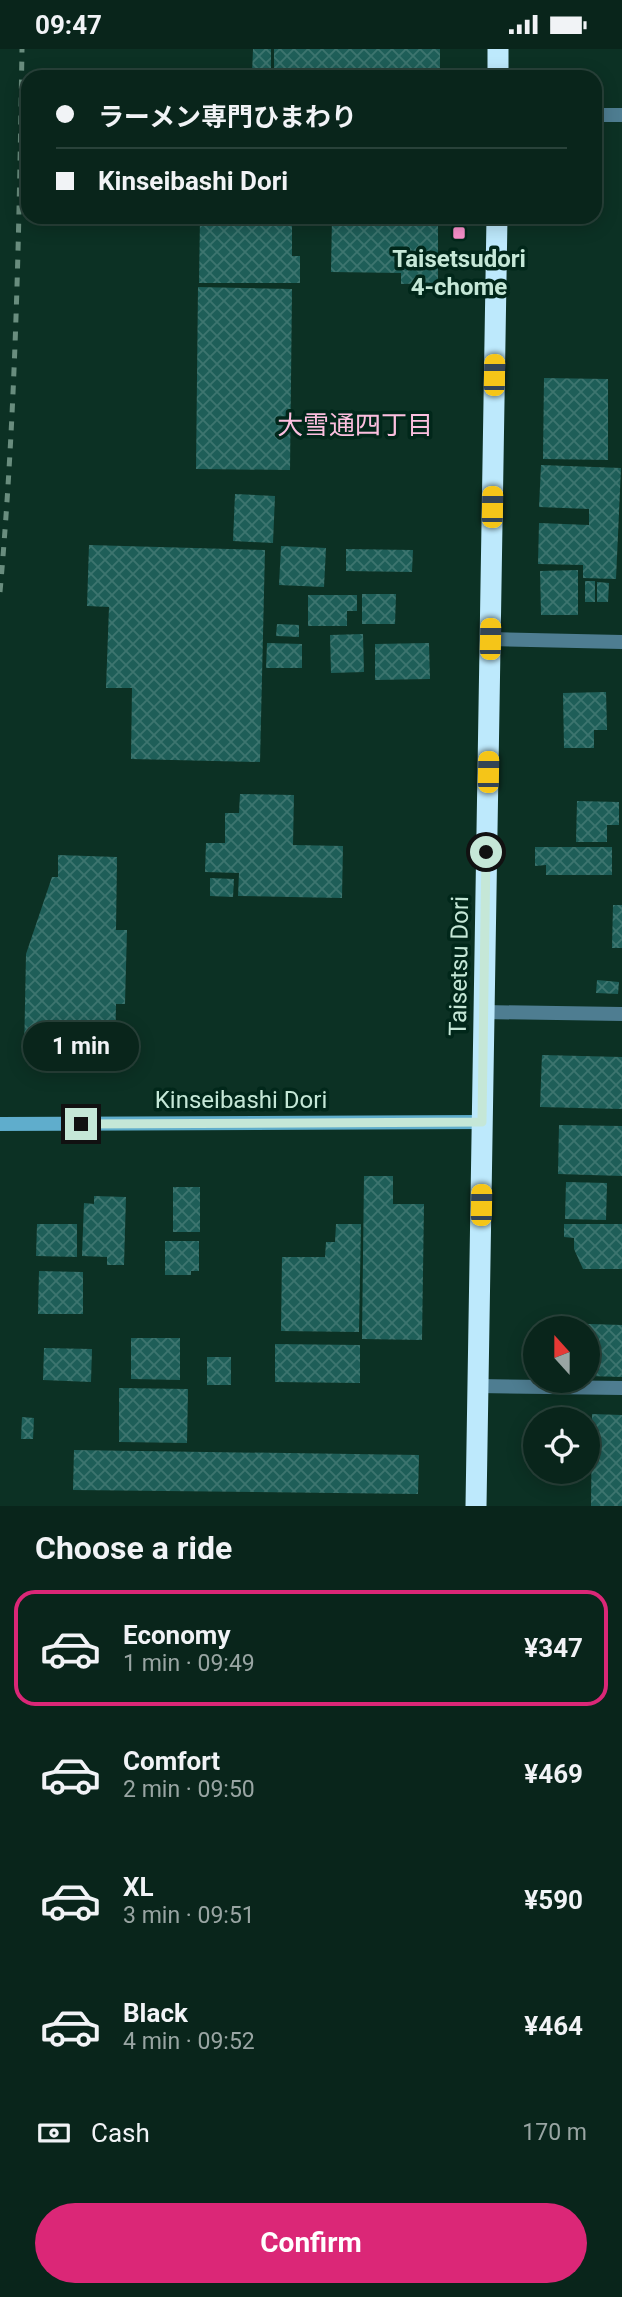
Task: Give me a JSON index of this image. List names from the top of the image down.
{
  "streets": {
    "highway": ["Taisetsu Dori"],
    "street": ["Kinseibashi Dori"]
  },
  "crossings": [
    ["Taisetsu Dori", "Kinseibashi Dori"]
  ],
  "districts": ["大雪通四丁目"],
  "places": {
    "transit": ["Taisetsudori 4-chome"]
  },
  "north": "top",
  "page": {
    "status": "09:47",
    "banner": ["ラーメン専門ひまわり", "Kinseibashi Dori"],
    "bubble": "1 min",
    "heading": "Choose a ride",
    "list": [
      {
        "name": "Economy",
        "note": "1 min · 09:49",
        "value": "¥347"
      },
      {
        "name": "Comfort",
        "note": "2 min · 09:50",
        "value": "¥469"
      },
      {
        "name": "XL",
        "note": "3 min · 09:51",
        "value": "¥590"
      },
      {
        "name": "Black",
        "note": "4 min · 09:52",
        "value": "¥464"
      }
    ],
    "pay": ["Cash", "170 m"],
    "buttons": "Confirm"
  }
}
